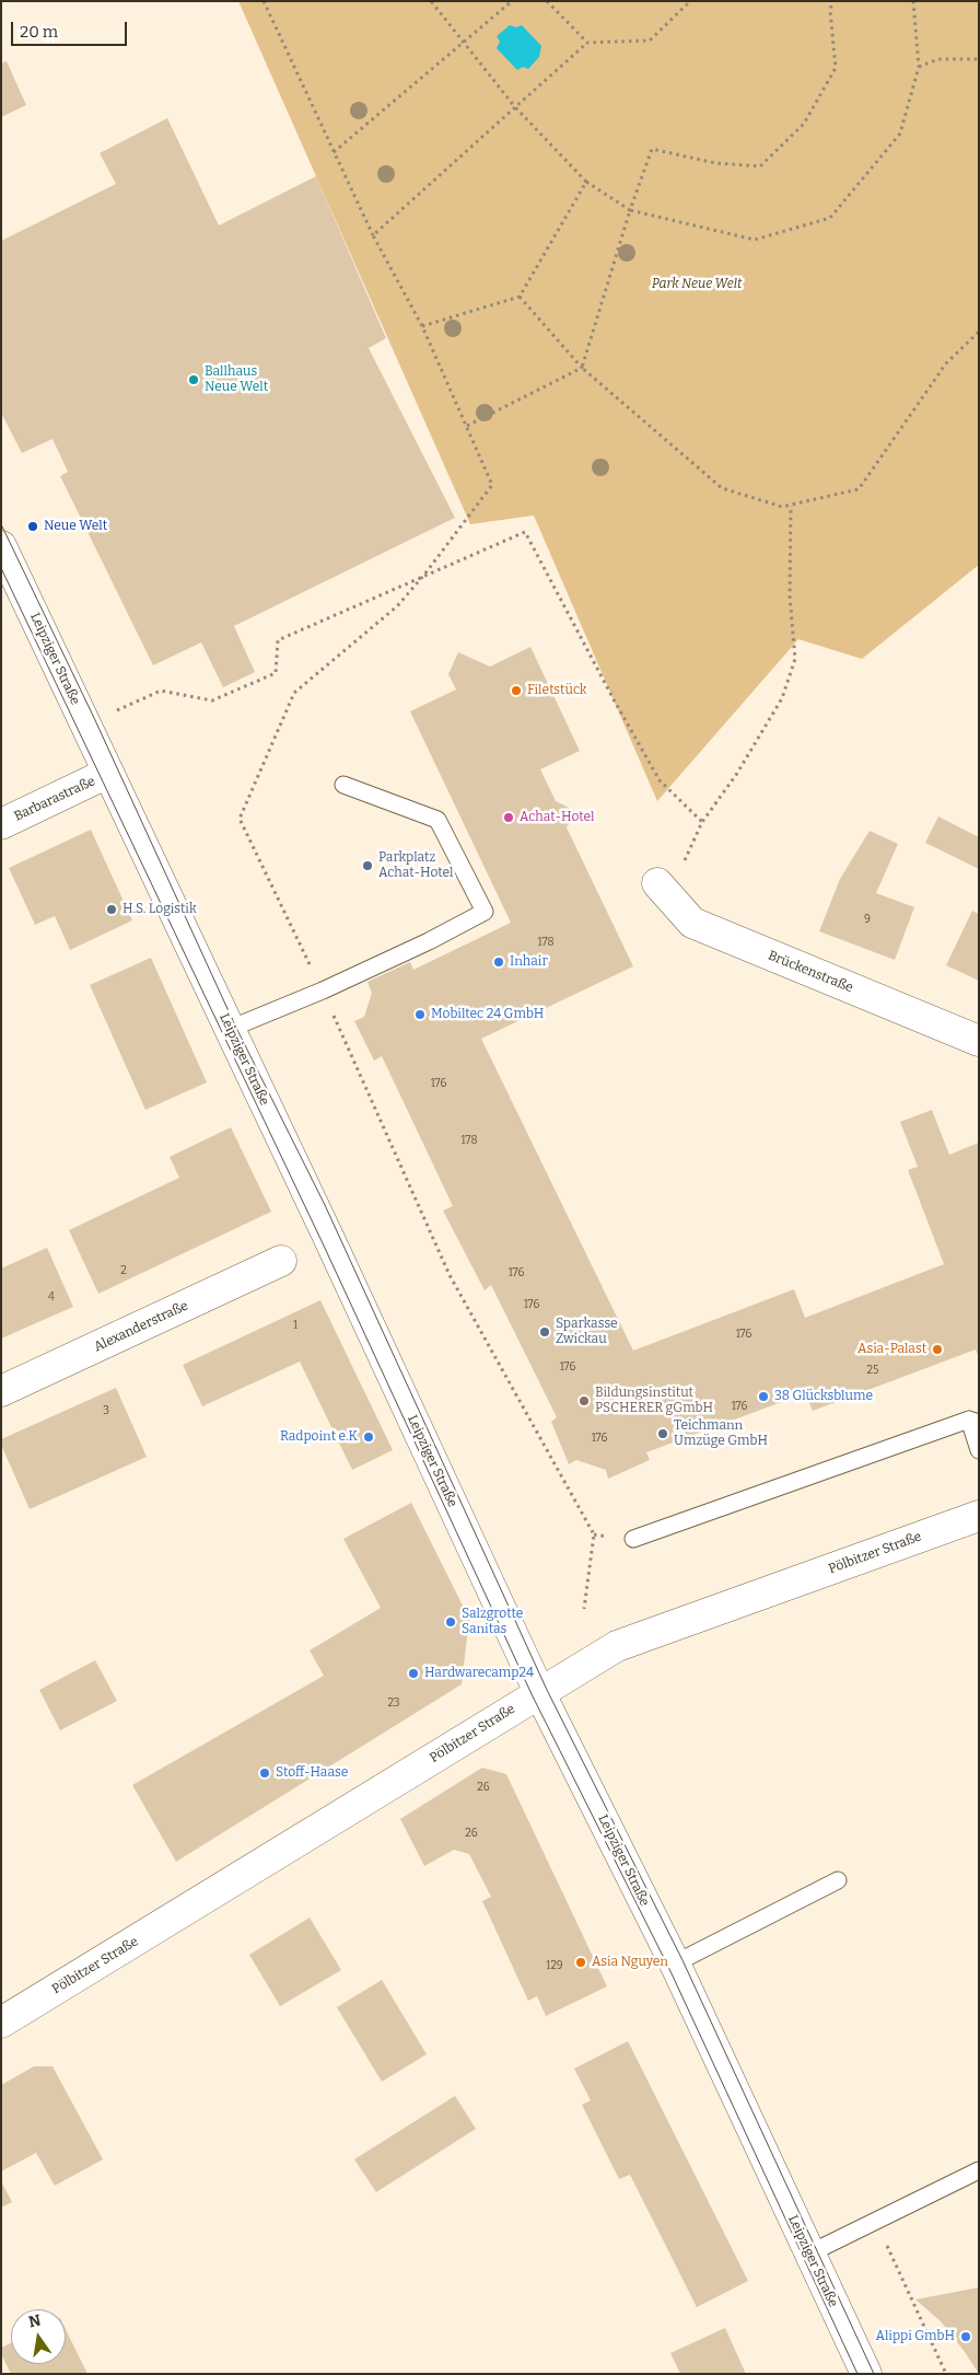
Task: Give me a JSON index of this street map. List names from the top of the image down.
{
  "streets": {
    "street": [
      "Leipziger Straße",
      "Barbarastraße",
      "Brückenstraße",
      "Alexanderstraße",
      "Pölbitzer Straße"
    ]
  },
  "crossings": [
    ["Leipziger Straße", "Barbarastraße"],
    ["Leipziger Straße", "Pölbitzer Straße"]
  ],
  "parks": ["Park Neue Welt"],
  "places": [
    "Ballhaus Neue Welt",
    "Neue Welt",
    "Filetstück",
    "Achat-Hotel",
    "Parkplatz Achat-Hotel",
    "H.S. Logistik",
    "Inhair",
    "Mobiltec 24 GmbH",
    "Sparkasse Zwickau",
    "Asia-Palast",
    "38 Glücksblume",
    "Bildungsinstitut PSCHERER gGmbH",
    "Teichmann Umzüge GmbH",
    "Radpoint e.K",
    "Salzgrotte Sanitas",
    "Hardwarecamp24",
    "Stoff-Haase",
    "Asia Nguyen",
    "Alippi GmbH"
  ],
  "house_numbers": [
    "9",
    "178",
    "176",
    "178",
    "2",
    "176",
    "4",
    "176",
    "1",
    "176",
    "176",
    "25",
    "176",
    "3",
    "176",
    "23",
    "26",
    "26",
    "129"
  ],
  "scale_bar": "20 m",
  "north": "top"
}
